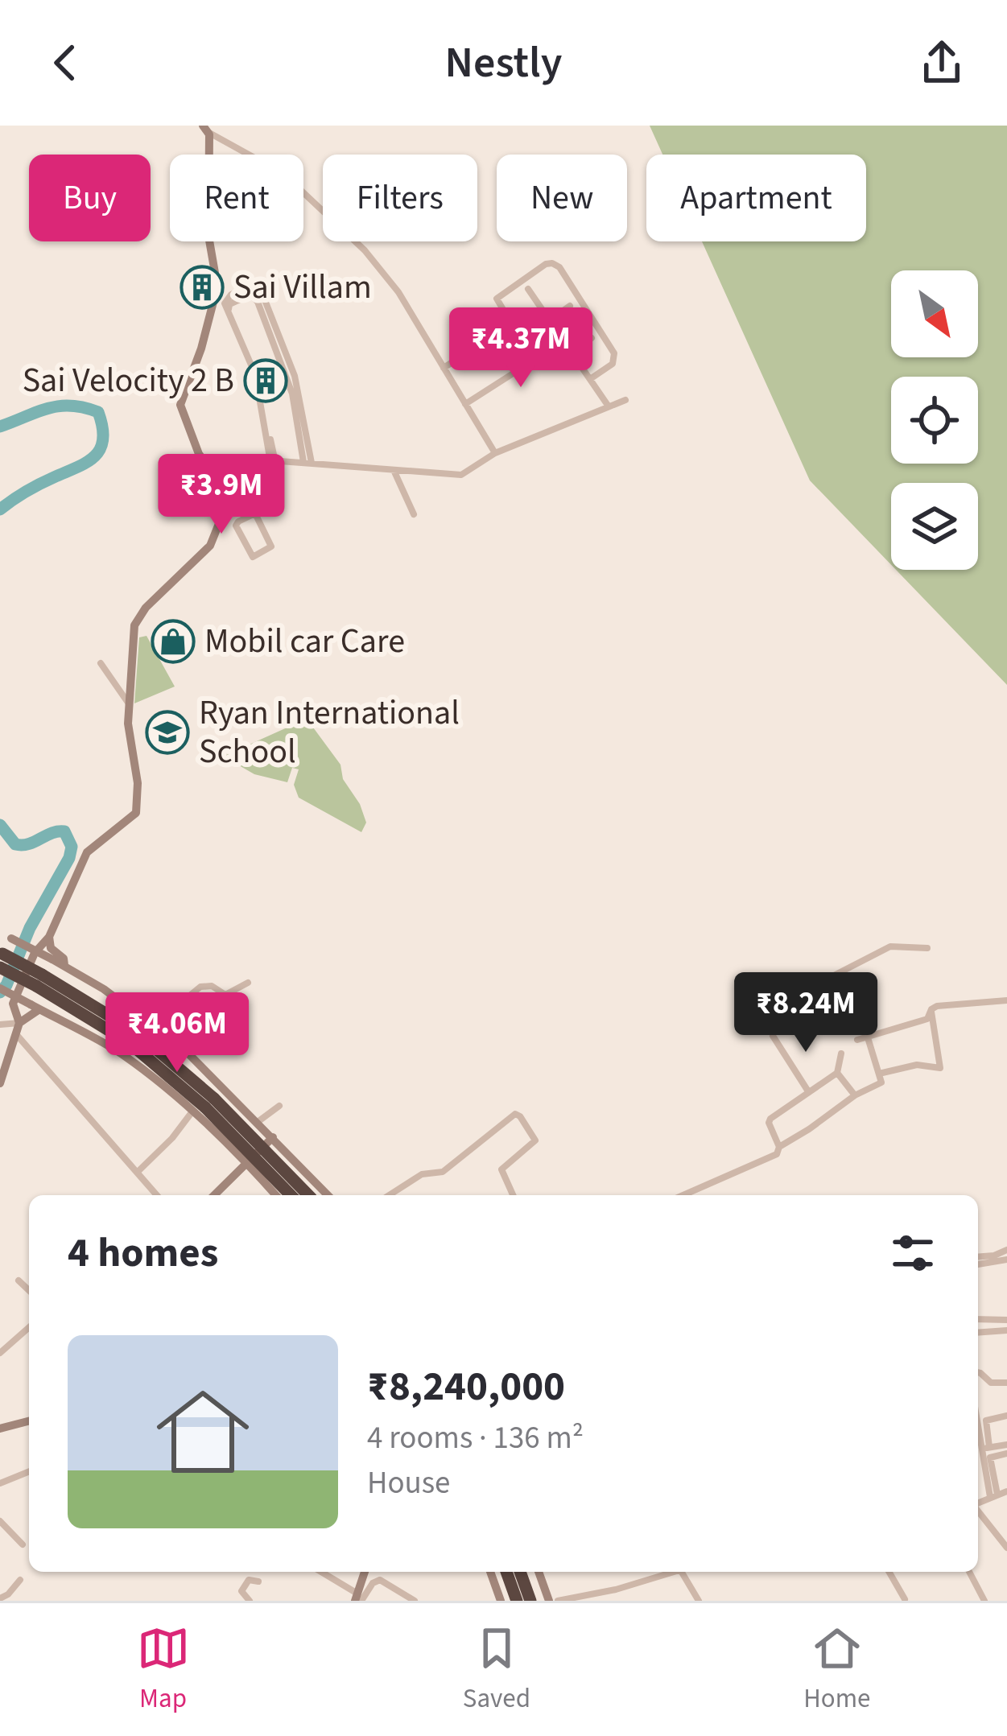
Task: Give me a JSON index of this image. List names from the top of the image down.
{
  "places": {
    "building": ["Sai Villam", "Sai Velocity 2 B"],
    "shop": ["Mobil car Care"],
    "school or university": ["Ryan International School"]
  },
  "north": "bottom right",
  "page": {
    "header": "Nestly",
    "chip": [
      "Buy",
      "Rent",
      "Filters",
      "New",
      "Apartment"
    ],
    "price": [
      "₹4.37M",
      "₹3.9M",
      "₹8.24M",
      "₹4.06M"
    ],
    "heading": "4 homes",
    "list": [
      {
        "name": "₹8,240,000",
        "note": "4 rooms · 136 m² · House"
      }
    ],
    "tabs": ["Map", "Saved", "Home"]
  }
}
